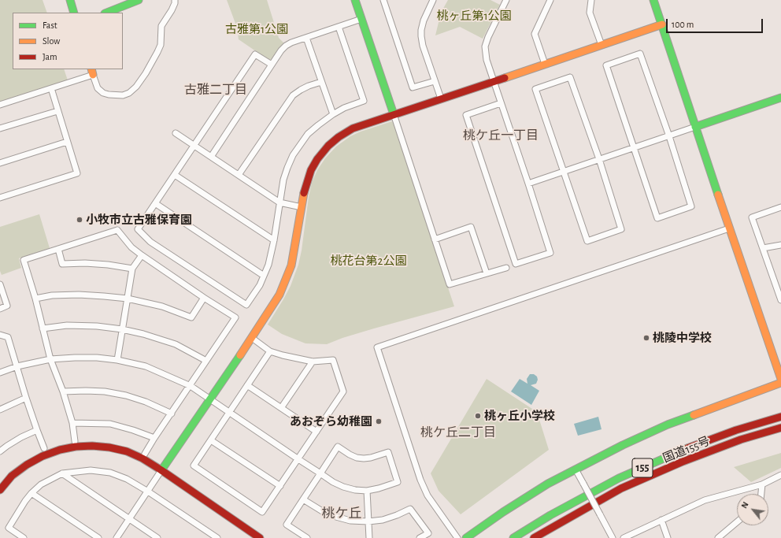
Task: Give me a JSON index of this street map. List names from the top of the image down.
{
  "streets": {
    "main road": ["国道155号", "155"]
  },
  "districts": [
    "古雅二丁目",
    "桃ケ丘一丁目",
    "桃ケ丘二丁目",
    "桃ケ丘"
  ],
  "parks": ["桃ヶ丘第1公園", "古雅第1公園", "桃花台第2公園"],
  "places": [
    "小牧市立古雅保育園",
    "桃陵中学校",
    "桃ヶ丘小学校",
    "あおぞら幼稚園"
  ],
  "legend": ["Fast", "Slow", "Jam"],
  "scale_bar": "100 m",
  "north": "top left"
}
